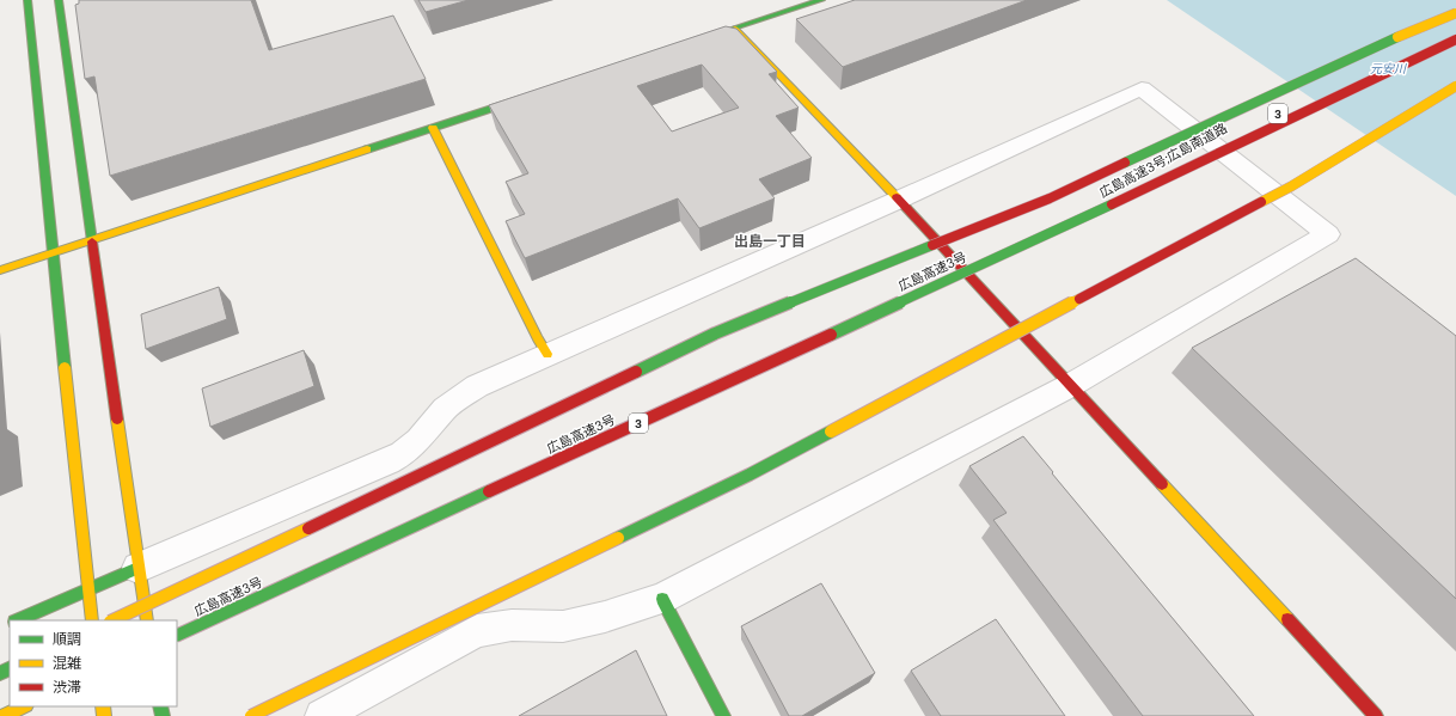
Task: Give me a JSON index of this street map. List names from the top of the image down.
{
  "streets": {
    "main road": ["3", "広島高速3号;広島南道路", "広島高速3号"]
  },
  "crossings": [
    ["広島高速3号;広島南道路", "広島高速3号"]
  ],
  "districts": ["出島一丁目"],
  "water": ["元安川"],
  "legend": ["順調", "混雑", "渋滞"]
}
